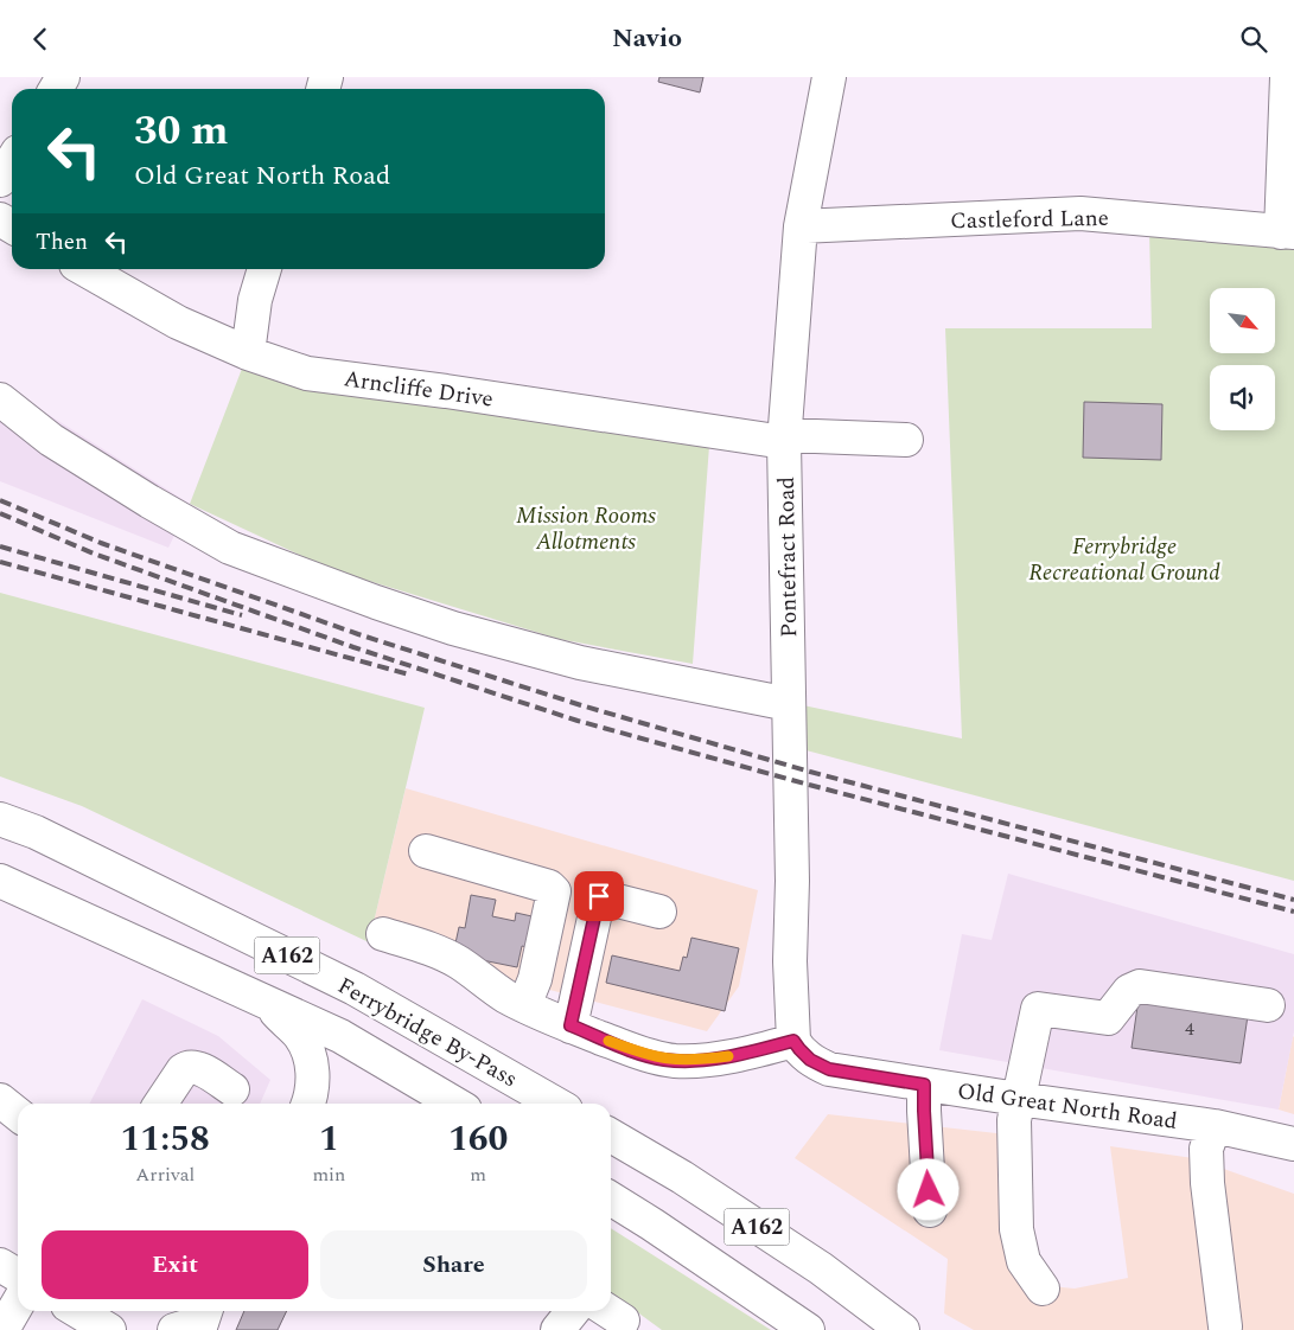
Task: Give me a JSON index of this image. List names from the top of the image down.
{
  "streets": {
    "street": [
      "Castleford Lane",
      "Arncliffe Drive",
      "Pontefract Road",
      "A162",
      "Ferrybridge By-Pass",
      "Old Great North Road"
    ]
  },
  "crossings": [
    ["Castleford Lane", "Pontefract Road"],
    ["Arncliffe Drive", "Pontefract Road"],
    ["Pontefract Road", "Old Great North Road"]
  ],
  "parks": ["Mission Rooms Allotments", "Ferrybridge Recreational Ground"],
  "house_numbers": ["4"],
  "north": "bottom right",
  "page": {
    "header": "Navio",
    "turn": ["30 m", "Old Great North Road"],
    "then": "Then",
    "eta": [
      "11:58",
      "Arrival",
      "1",
      "min",
      "160",
      "m"
    ],
    "buttons": ["Exit", "Share"]
  }
}
